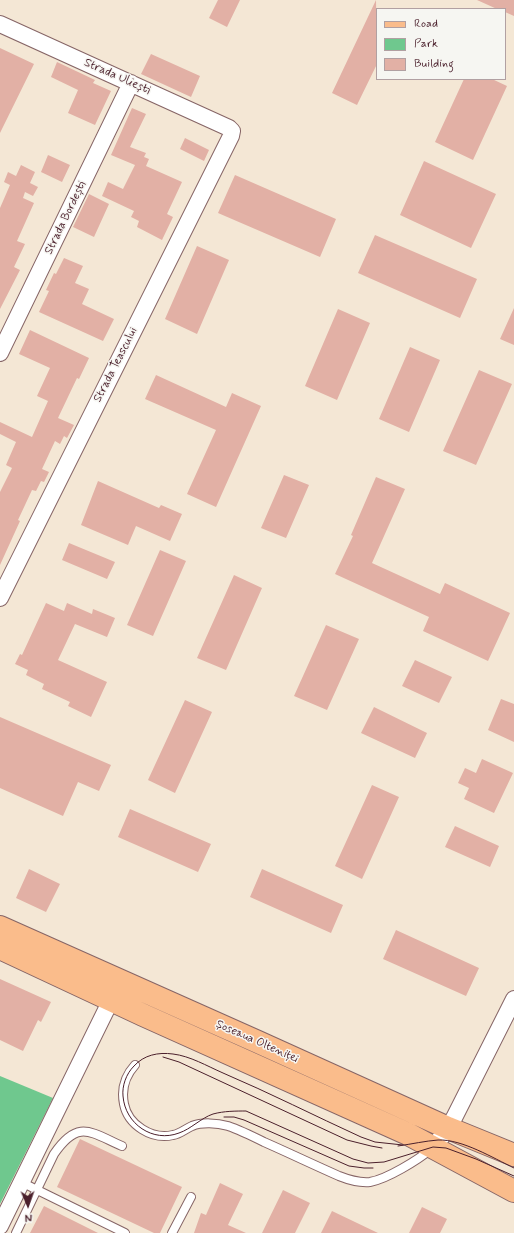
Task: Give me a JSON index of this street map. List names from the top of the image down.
{
  "streets": {
    "main road": ["Șoseaua Olteniței"],
    "street": ["Strada Uliești", "Strada Bordești", "Strada Teascului"]
  },
  "crossings": [
    ["Strada Uliești", "Strada Bordești"],
    ["Strada Uliești", "Strada Teascului"]
  ],
  "legend": ["Road", "Park", "Building"],
  "north": "bottom"
}
